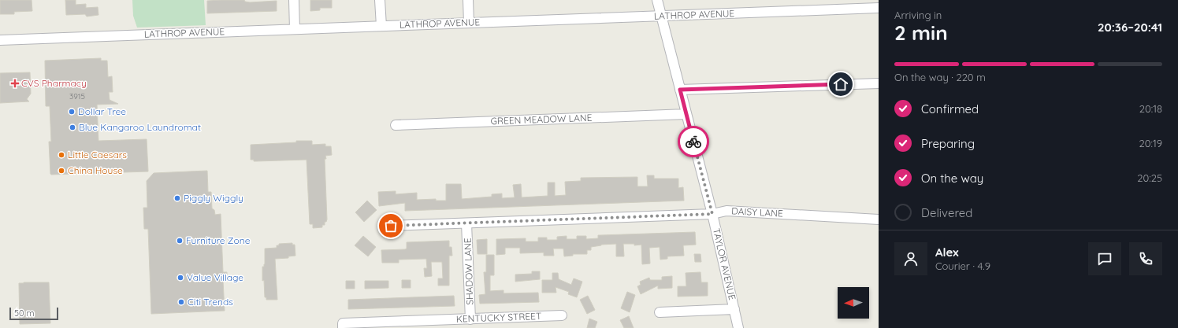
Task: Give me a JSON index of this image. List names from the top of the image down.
{
  "streets": {
    "street": [
      "LATHROP AVENUE",
      "GREEN MEADOW LANE",
      "DAISY LANE",
      "TAYLOR AVENUE",
      "SHADOW LANE",
      "KENTUCKY STREET"
    ]
  },
  "crossings": [
    ["LATHROP AVENUE", "TAYLOR AVENUE"],
    ["GREEN MEADOW LANE", "TAYLOR AVENUE"],
    ["DAISY LANE", "TAYLOR AVENUE"],
    ["DAISY LANE", "SHADOW LANE"],
    ["SHADOW LANE", "KENTUCKY STREET"]
  ],
  "places": {
    "health": ["CVS Pharmacy"],
    "other": [
      "Dollar Tree",
      "Blue Kangaroo Laundromat",
      "Little Caesars",
      "China House",
      "Piggly Wiggly",
      "Furniture Zone",
      "Value Village",
      "Citi Trends"
    ]
  },
  "house_numbers": ["3915"],
  "scale_bar": "50 m",
  "north": "left",
  "page": {
    "heading": ["2 min", "Arriving in", "20:36–20:41"],
    "panel": ["Alex", "Courier · 4.9"],
    "bar": "On the way · 220 m",
    "list": [
      ["Confirmed", "20:18"],
      ["Preparing", "20:19"],
      ["On the way", "20:25"],
      "Delivered"
    ],
    "scale": "50 m"
  }
}
